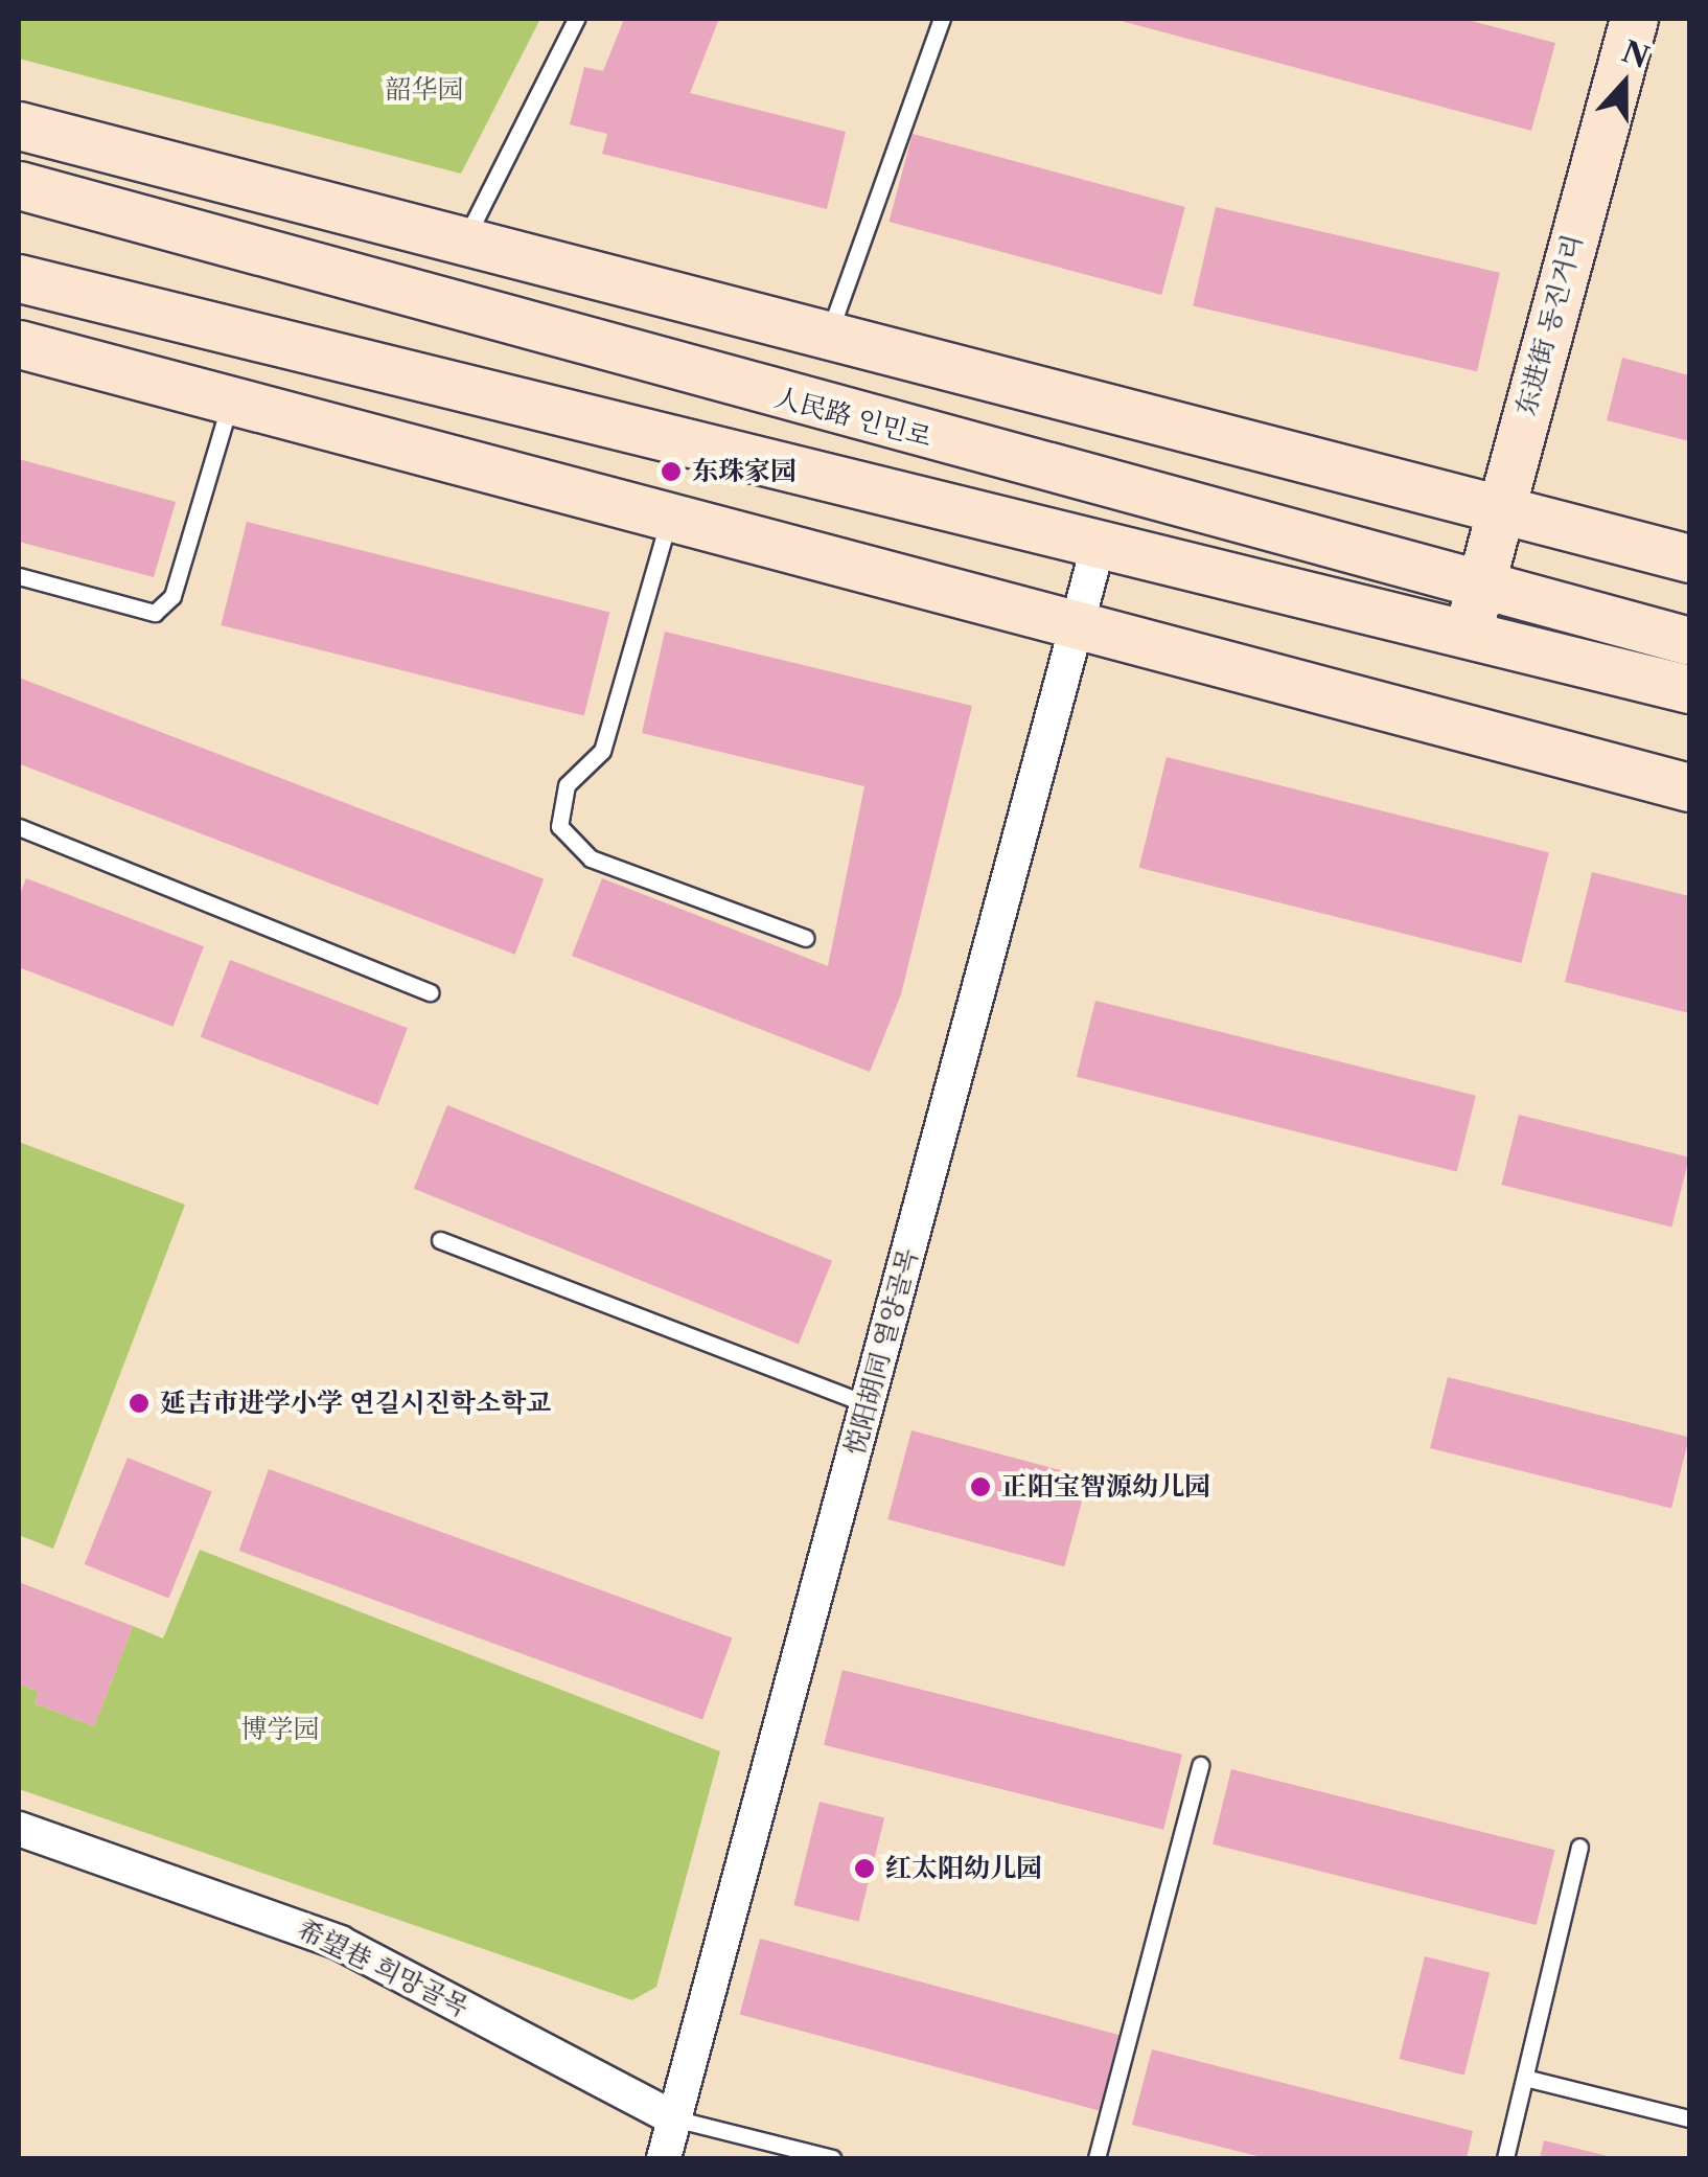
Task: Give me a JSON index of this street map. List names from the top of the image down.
{
  "streets": {
    "street": [
      "东进街 동진거리",
      "人民路 인민로",
      "悦阳胡同 열양골목",
      "希望巷 희망골목"
    ]
  },
  "crossings": [
    ["东进街 동진거리", "人民路 인민로"],
    ["悦阳胡同 열양골목", "希望巷 희망골목"]
  ],
  "parks": ["韶华园", "博学园"],
  "places": [
    "东珠家园",
    "延吉市进学小学 연길시진학소학교",
    "正阳宝智源幼儿园",
    "红太阳幼儿园"
  ],
  "north": "top"
}
